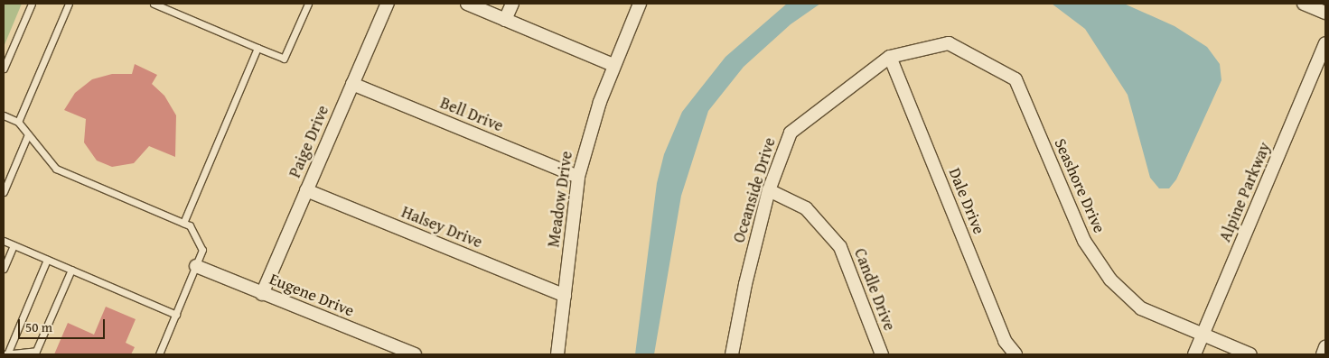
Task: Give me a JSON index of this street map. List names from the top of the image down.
{
  "streets": {
    "street": [
      "Bell Drive",
      "Paige Drive",
      "Seashore Drive",
      "Oceanside Drive",
      "Alpine Parkway",
      "Meadow Drive",
      "Dale Drive",
      "Halsey Drive",
      "Candle Drive",
      "Eugene Drive"
    ]
  },
  "crossings": [
    ["Bell Drive", "Paige Drive"],
    ["Bell Drive", "Meadow Drive"],
    ["Paige Drive", "Halsey Drive"],
    ["Paige Drive", "Eugene Drive"],
    ["Seashore Drive", "Oceanside Drive"],
    ["Seashore Drive", "Alpine Parkway"],
    ["Seashore Drive", "Dale Drive"],
    ["Oceanside Drive", "Dale Drive"],
    ["Oceanside Drive", "Candle Drive"],
    ["Meadow Drive", "Halsey Drive"]
  ],
  "scale_bar": "50 m"
}
